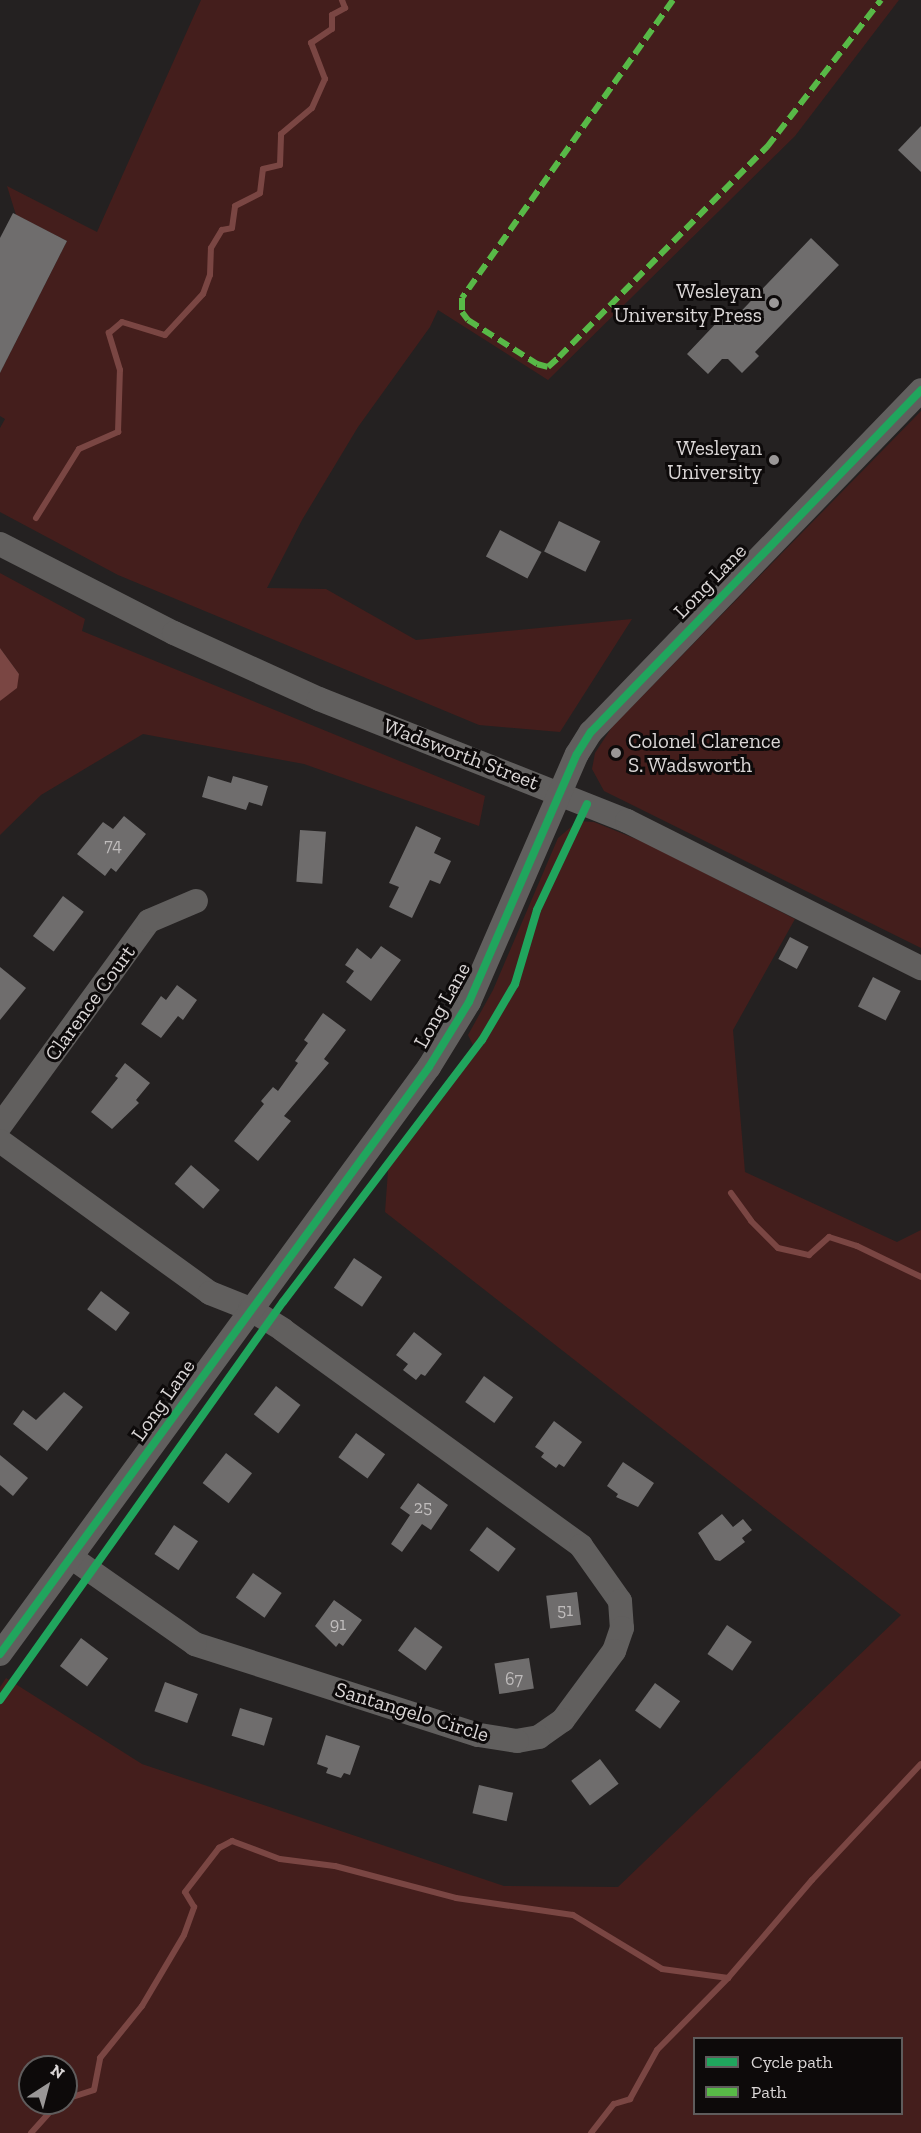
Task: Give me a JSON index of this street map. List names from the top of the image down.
{
  "streets": {
    "street": [
      "Long Lane",
      "Wadsworth Street",
      "Clarence Court",
      "Santangelo Circle"
    ]
  },
  "crossings": [
    ["Long Lane", "Wadsworth Street"],
    ["Long Lane", "Santangelo Circle"]
  ],
  "places": ["Wesleyan University Press", "Wesleyan University", "Colonel Clarence S. Wadsworth"],
  "house_numbers": [
    "74",
    "25",
    "51",
    "91",
    "67"
  ],
  "legend": ["Cycle path", "Path"],
  "north": "top right"
}
